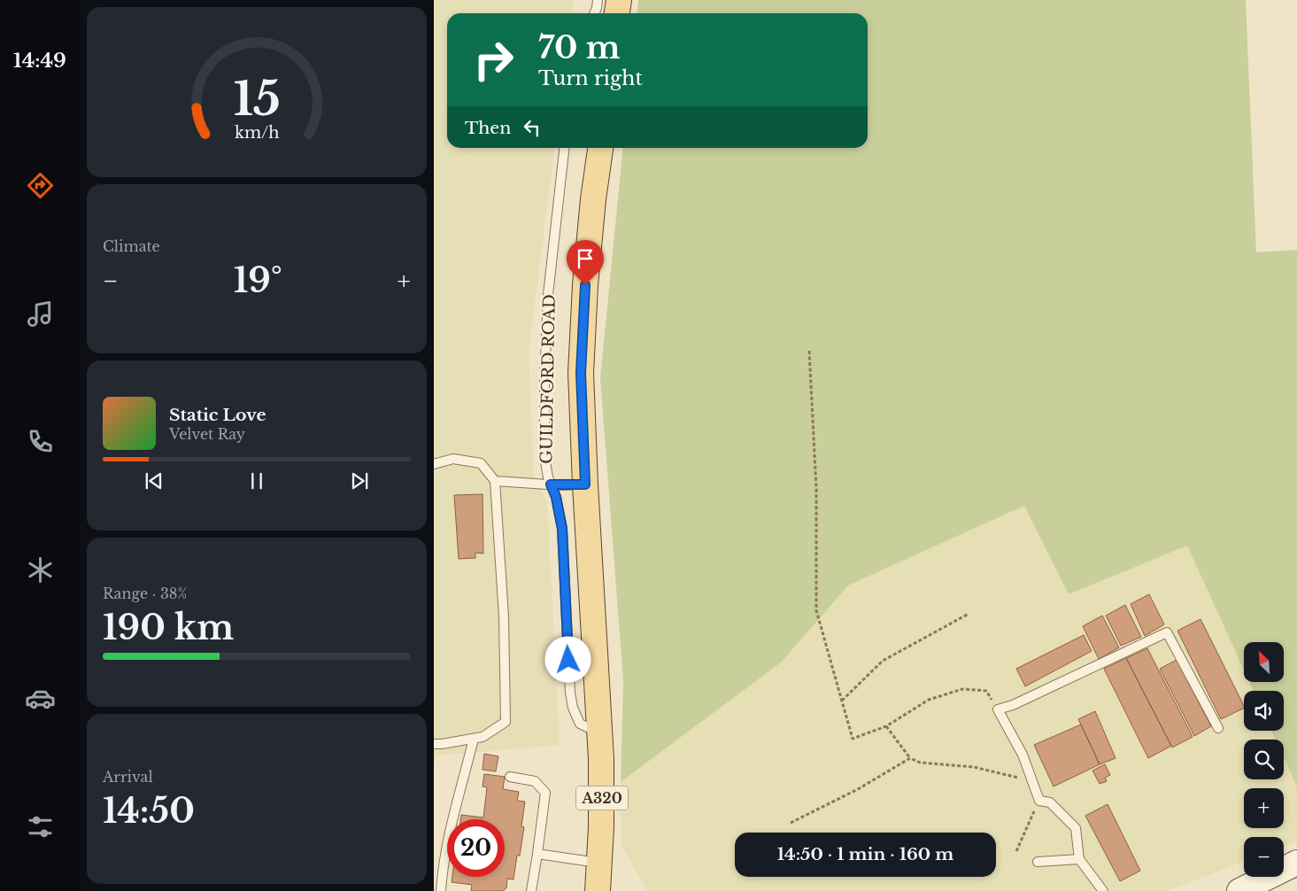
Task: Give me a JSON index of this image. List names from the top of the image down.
{
  "streets": {
    "main road": ["GUILDFORD ROAD", "A320"]
  },
  "north": "top left",
  "page": {
    "tabs": "14:49",
    "turn": ["70 m", "Turn right"],
    "then": "Then",
    "tile": [
      "Climate",
      ["Range · 38%", "190 km"],
      ["Arrival", "14:50"]
    ],
    "heat": ["−", "19°", "+"],
    "song": ["Static Love", "Velvet Ray"],
    "map_buttons": ["+", "−"],
    "limit": "20",
    "trip": "14:50 · 1 min · 160 m",
    "gauge": ["15", "km/h"]
  }
}
